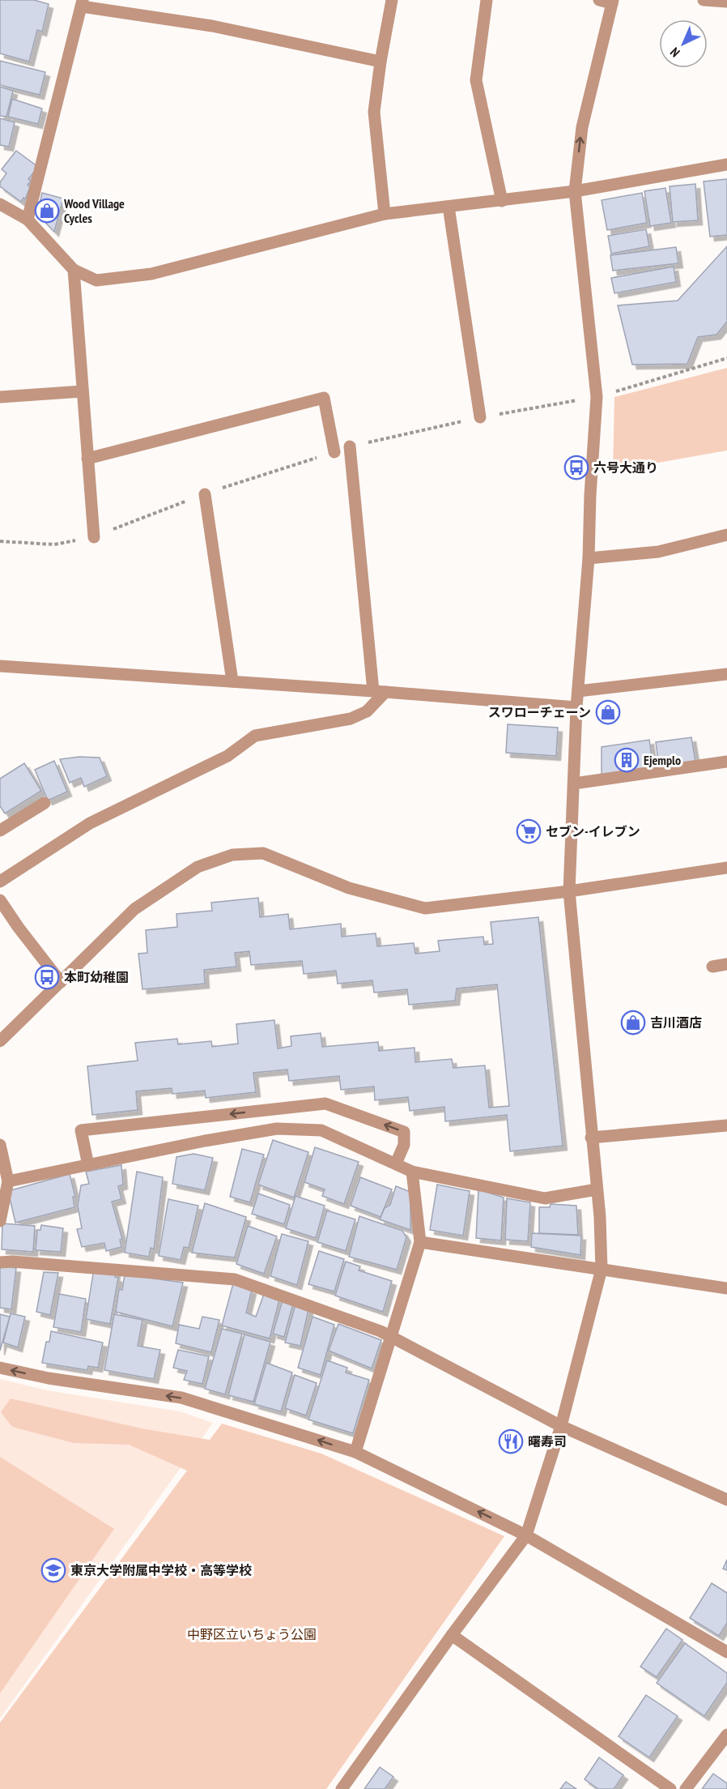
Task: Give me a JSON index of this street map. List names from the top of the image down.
{
  "parks": ["中野区立いちょう公園"],
  "places": {
    "shop": ["Wood Village Cycles", "スワローチェーン", "吉川酒店"],
    "bus stop": ["六号大通り", "本町幼稚園"],
    "building": ["Ejemplo"],
    "supermarket": ["セブン-イレブン"],
    "restaurant": ["曙寿司"],
    "school or university": ["東京大学附属中学校・高等学校"]
  },
  "north": "bottom left"
}
